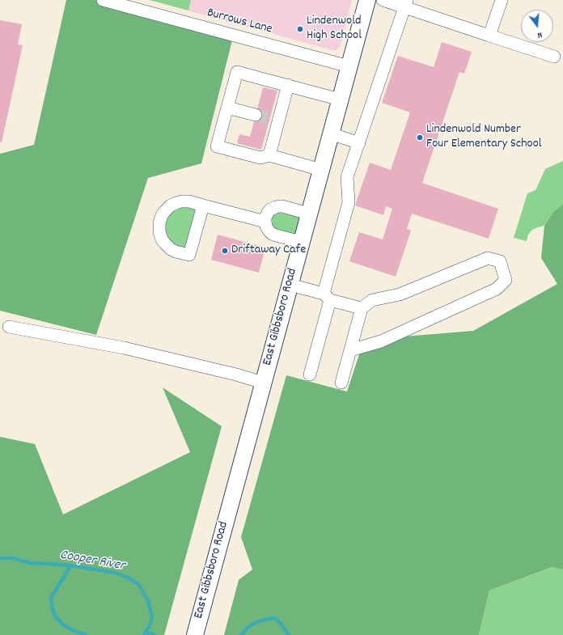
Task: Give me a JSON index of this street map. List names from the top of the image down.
{
  "streets": {
    "main road": ["East Gibbsboro Road"],
    "lane": ["Burrows Lane"]
  },
  "crossings": [
    ["Burrows Lane", "East Gibbsboro Road"]
  ],
  "water": ["Cooper River"],
  "places": ["Lindenwold High School", "Lindenwold Number Four Elementary School", "Driftaway Cafe"],
  "north": "bottom"
}
